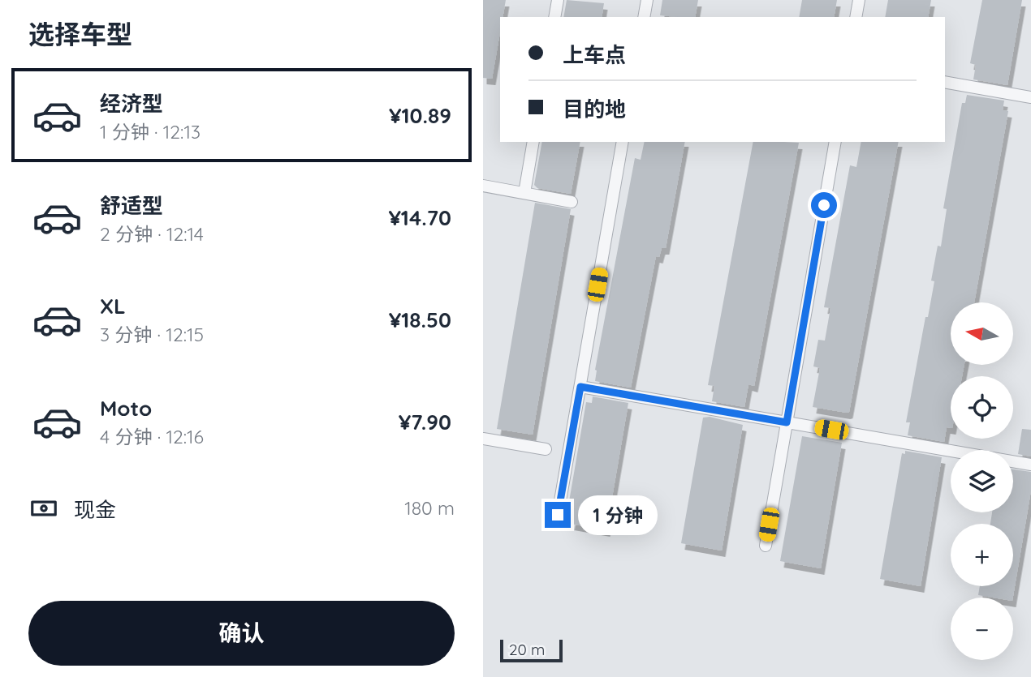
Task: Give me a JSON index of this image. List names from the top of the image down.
{
  "scale_bar": "20 m",
  "north": "left",
  "page": {
    "heading": "选择车型",
    "banner": ["上车点", "目的地"],
    "list": [
      {
        "name": "经济型",
        "note": "1 分钟 · 12:13",
        "value": "¥10.89"
      },
      {
        "name": "舒适型",
        "note": "2 分钟 · 12:14",
        "value": "¥14.70"
      },
      {
        "name": "XL",
        "note": "3 分钟 · 12:15",
        "value": "¥18.50"
      },
      {
        "name": "Moto",
        "note": "4 分钟 · 12:16",
        "value": "¥7.90"
      }
    ],
    "map_buttons": ["+", "−"],
    "pay": ["现金", "180 m"],
    "bubble": "1 分钟",
    "buttons": "确认",
    "scale": "20 m"
  }
}
